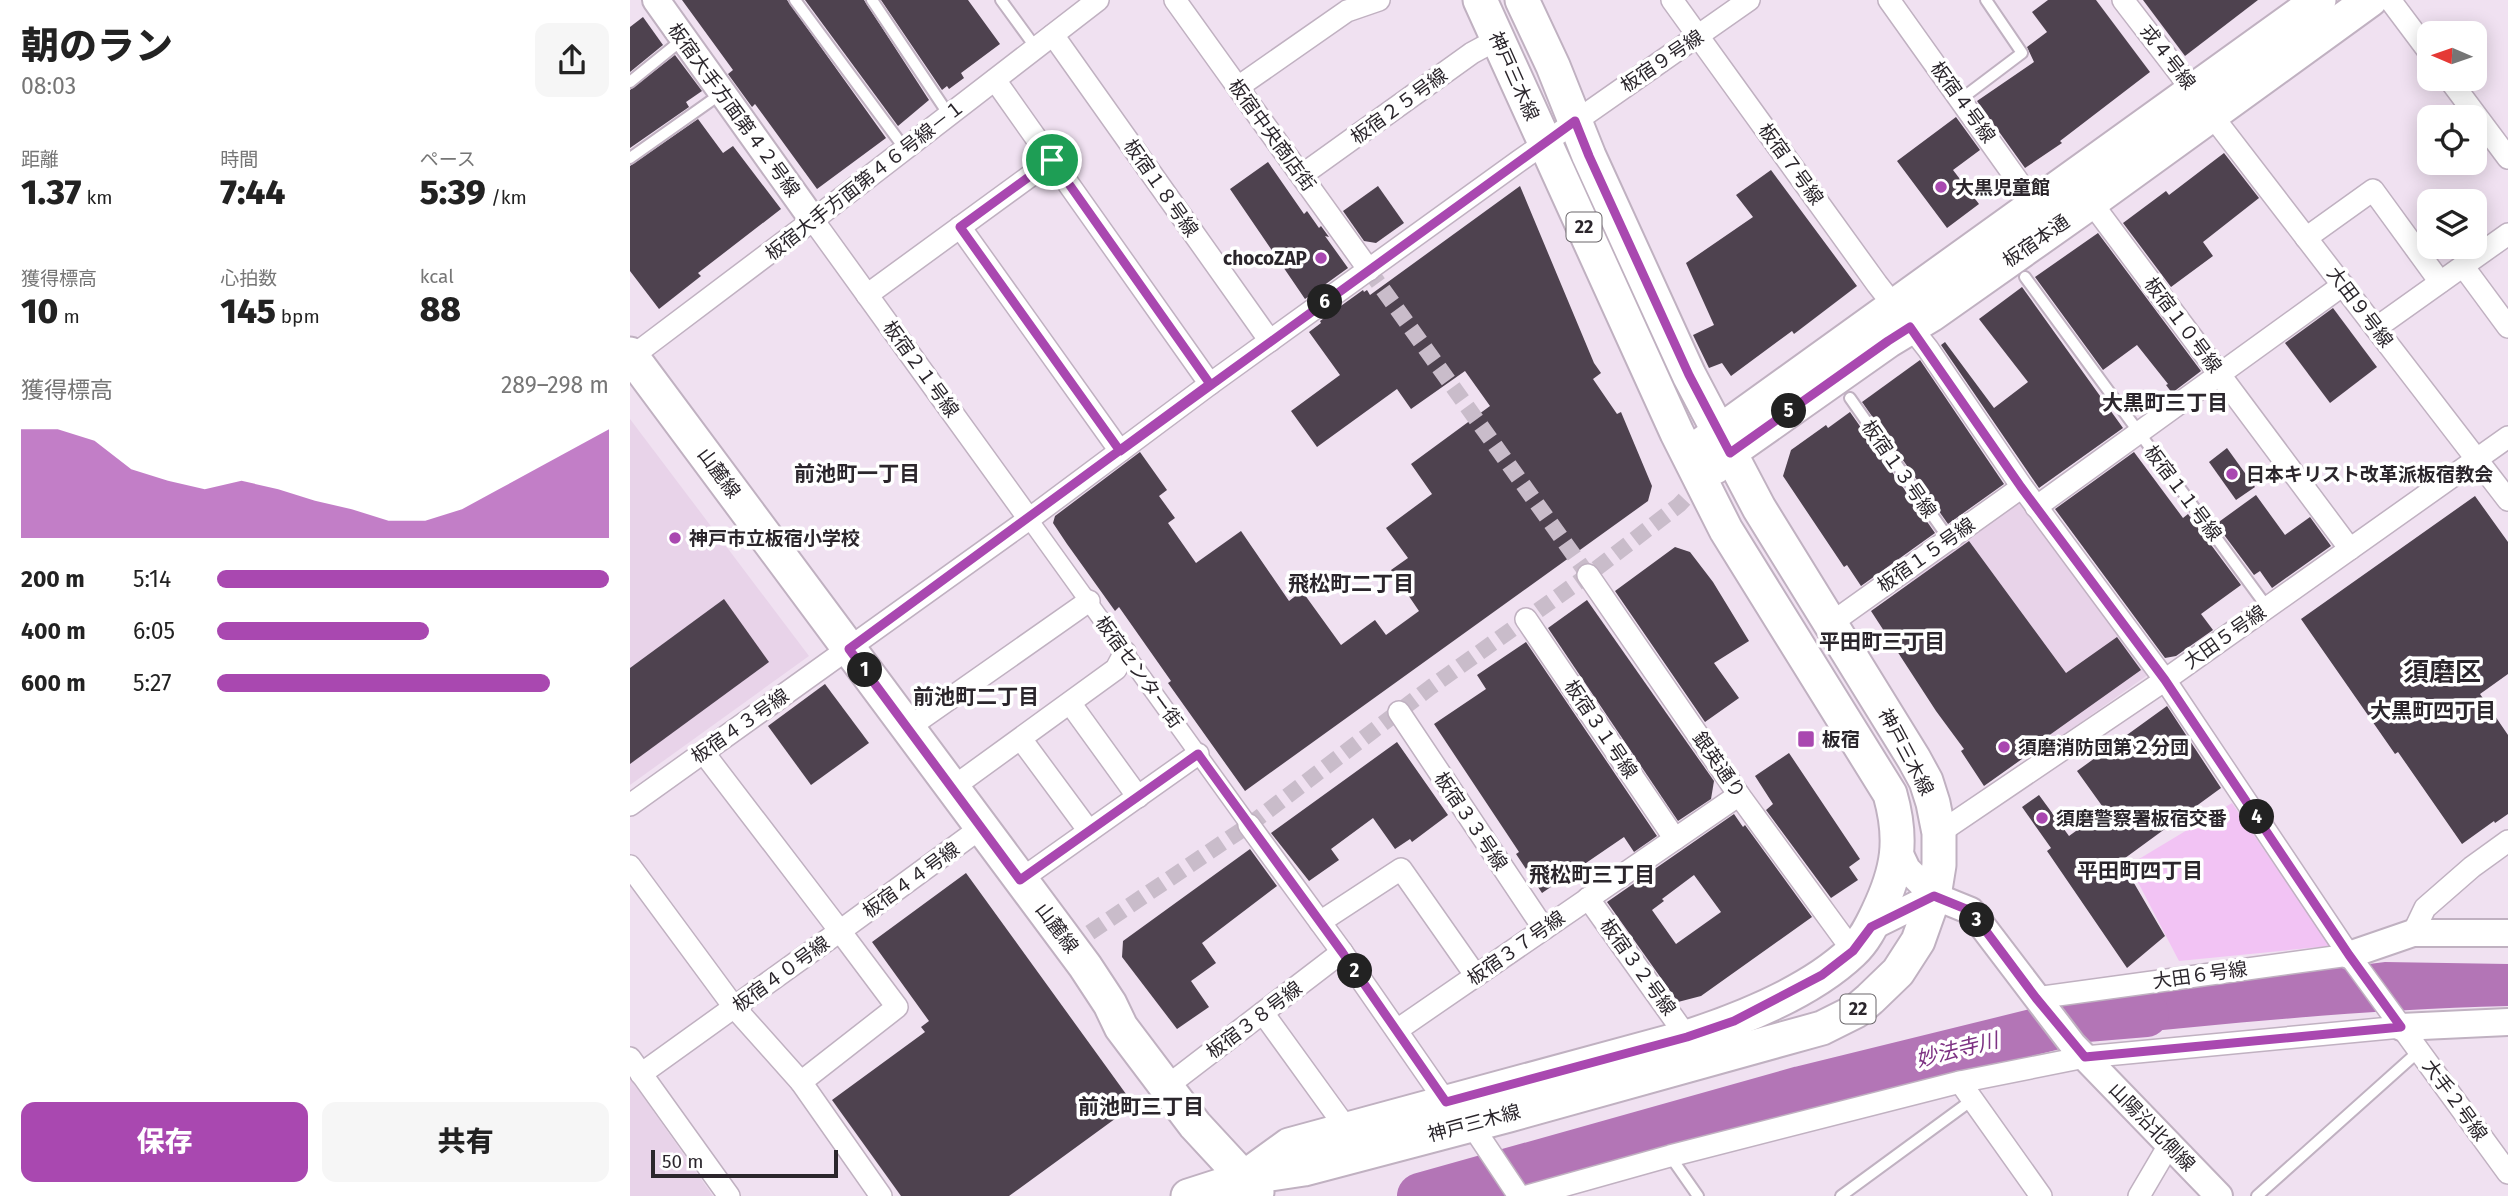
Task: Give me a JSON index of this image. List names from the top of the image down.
{
  "streets": {
    "main road": [
      "神戸三木線",
      "22",
      "板宿本通",
      "山麓線"
    ],
    "street": [
      "戎４号線",
      "板宿９号線",
      "板宿４号線",
      "板宿２５号線",
      "板宿大手方面第４２号線",
      "板宿中央商店街",
      "板宿７号線",
      "板宿大手方面第４６号線－１",
      "板宿１８号線",
      "大田９号線",
      "板宿１０号線",
      "板宿２１号線",
      "板宿１５号線",
      "大田５号線",
      "板宿センター街",
      "板宿４３号線",
      "板宿３１号線",
      "銀英通り",
      "板宿３３号線",
      "板宿４４号線",
      "板宿３７号線",
      "板宿３２号線",
      "板宿４０号線",
      "大田６号線",
      "板宿３８号線",
      "大手２号線",
      "山陽沿北側線"
    ],
    "lane": ["板宿１３号線", "板宿１１号線"]
  },
  "crossings": [
    ["戎４号線", "板宿本通"],
    ["戎４号線", "大田９号線"],
    ["板宿９号線", "神戸三木線"],
    ["板宿９号線", "板宿中央商店街"],
    ["板宿９号線", "板宿７号線"],
    ["板宿９号線", "板宿１８号線"],
    ["板宿９号線", "板宿４３号線"],
    ["神戸三木線", "板宿２５号線"],
    ["神戸三木線", "板宿本通"],
    ["神戸三木線", "山麓線"],
    ["神戸三木線", "板宿１５号線"],
    ["神戸三木線", "大田５号線"],
    ["神戸三木線", "銀英通り"],
    ["神戸三木線", "板宿３２号線"],
    ["板宿４号線", "板宿本通"],
    ["板宿２５号線", "板宿中央商店街"],
    ["板宿大手方面第４２号線", "板宿大手方面第４６号線－１"],
    ["板宿大手方面第４２号線", "板宿２１号線"],
    ["板宿７号線", "板宿本通"],
    ["板宿７号線", "板宿１５号線"],
    ["板宿７号線", "大田５号線"],
    ["板宿７号線", "大手２号線"],
    ["板宿大手方面第４６号線－１", "板宿１８号線"],
    ["板宿大手方面第４６号線－１", "板宿２１号線"],
    ["板宿大手方面第４６号線－１", "山麓線"],
    ["板宿本通", "大田９号線"],
    ["板宿本通", "板宿１０号線"],
    ["大田９号線", "大田５号線"],
    ["板宿１０号線", "大田５号線"],
    ["板宿２１号線", "板宿センター街"],
    ["板宿２１号線", "板宿４３号線"],
    ["板宿１３号線", "板宿１５号線"],
    ["山麓線", "板宿４３号線"],
    ["山麓線", "板宿４４号線"],
    ["山麓線", "板宿３８号線"],
    ["板宿１１号線", "大田５号線"],
    ["大田５号線", "大手２号線"],
    ["板宿センター街", "板宿４３号線"],
    ["板宿４３号線", "板宿４０号線"],
    ["板宿３１号線", "板宿３７号線"],
    ["銀英通り", "板宿３７号線"],
    ["板宿３３号線", "板宿３７号線"],
    ["板宿４４号線", "板宿４０号線"],
    ["板宿３７号線", "板宿３２号線"],
    ["大田６号線", "大手２号線"],
    ["大田６号線", "山陽沿北側線"]
  ],
  "districts": [
    "大黒町三丁目",
    "前池町一丁目",
    "飛松町二丁目",
    "平田町三丁目",
    "須磨区",
    "前池町二丁目",
    "大黒町四丁目",
    "平田町四丁目",
    "飛松町三丁目",
    "前池町三丁目"
  ],
  "water": ["妙法寺川"],
  "places": {
    "other": [
      "大黒児童館",
      "chocoZAP",
      "日本キリスト改革派板宿教会",
      "神戸市立板宿小学校",
      "須磨消防団第２分団",
      "須磨警察署板宿交番"
    ],
    "transit": ["板宿"]
  },
  "scale_bar": "50 m",
  "north": "left",
  "page": {
    "heading": ["朝のラン", "08:03"],
    "stats": [
      ["距離", "1.37 km"],
      ["時間", "7:44"],
      ["ペース", "5:39 /km"],
      ["獲得標高", "10 m"],
      ["心拍数", "145 bpm"],
      ["kcal", "88"]
    ],
    "pins": [
      "6",
      "5",
      "1",
      "4",
      "3",
      "2"
    ],
    "chart": ["獲得標高", "289–298 m"],
    "list": [
      {
        "name": "200 m",
        "note": "5:14"
      },
      {
        "name": "400 m",
        "note": "6:05"
      },
      {
        "name": "600 m",
        "note": "5:27"
      }
    ],
    "buttons": ["保存", "共有"],
    "scale": "50 m"
  }
}
